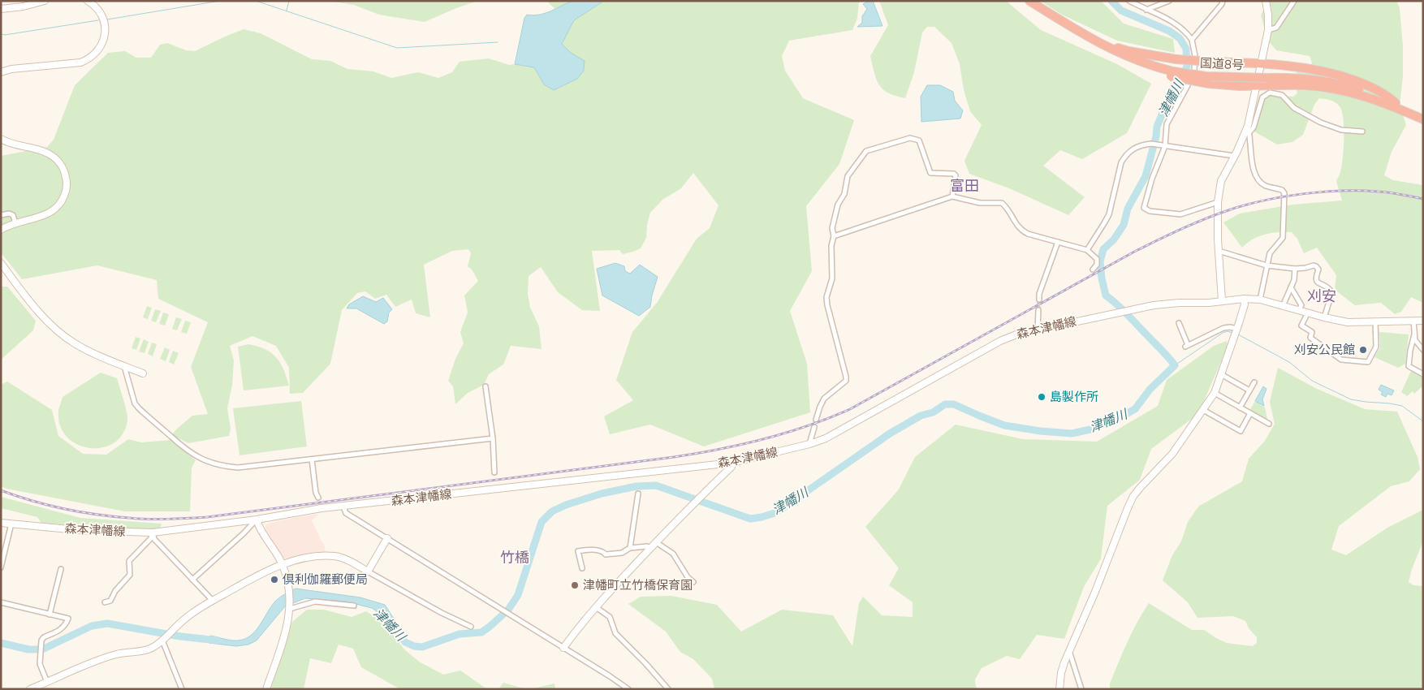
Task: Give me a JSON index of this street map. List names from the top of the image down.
{
  "streets": {
    "highway": ["国道8号"],
    "street": ["森本津幡線"]
  },
  "districts": ["富田", "刈安", "竹橋"],
  "water": ["津幡川"],
  "places": [
    "刈安公民館",
    "島製作所",
    "倶利伽羅郵便局",
    "津幡町立竹橋保育園"
  ]
}
